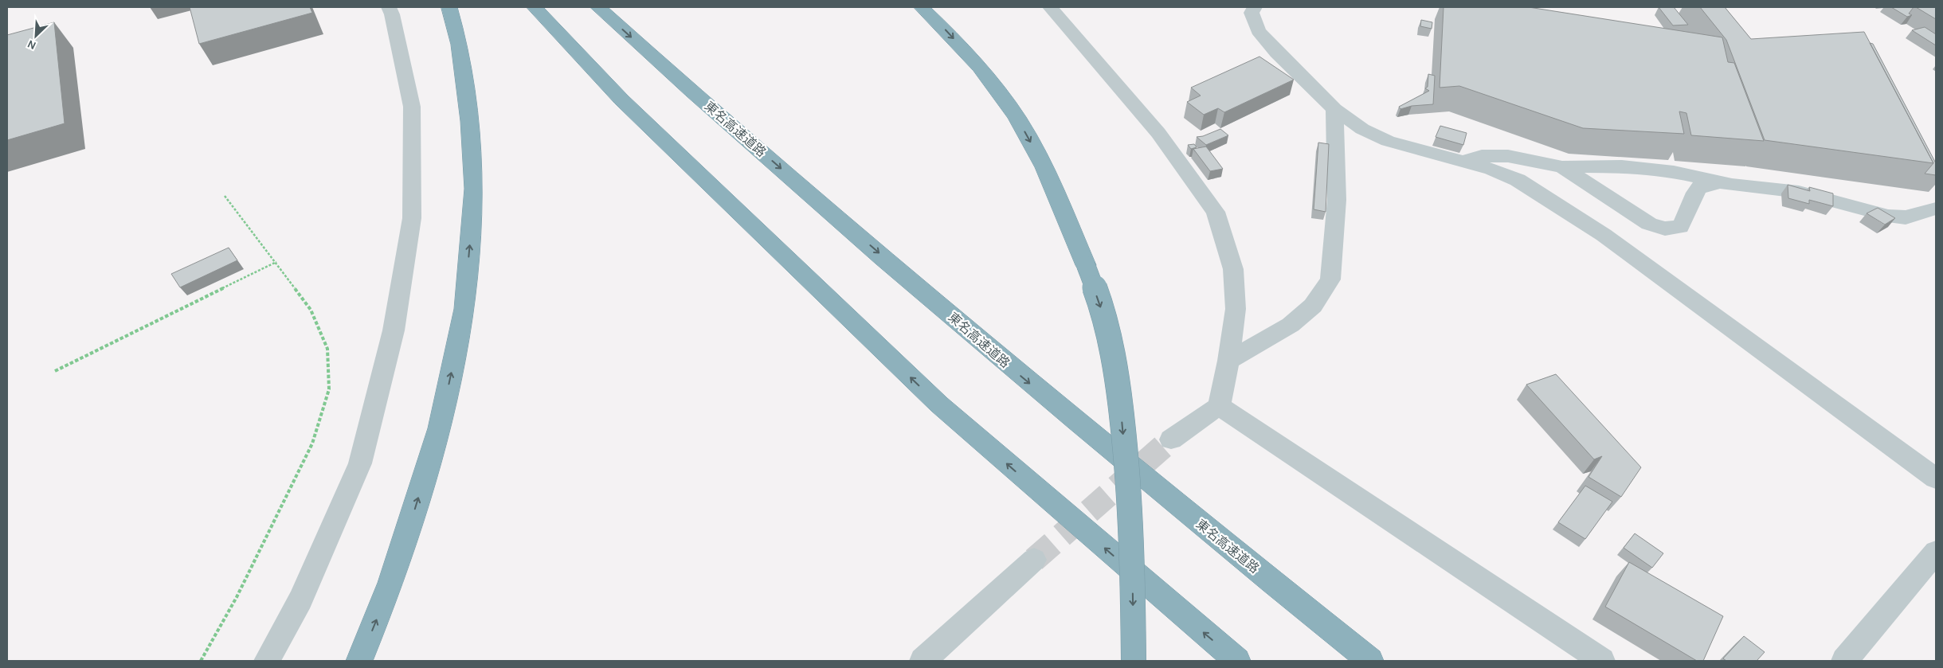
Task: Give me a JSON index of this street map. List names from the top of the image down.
{
  "streets": {
    "highway": ["東名高速道路"]
  },
  "north": "bottom left"
}
